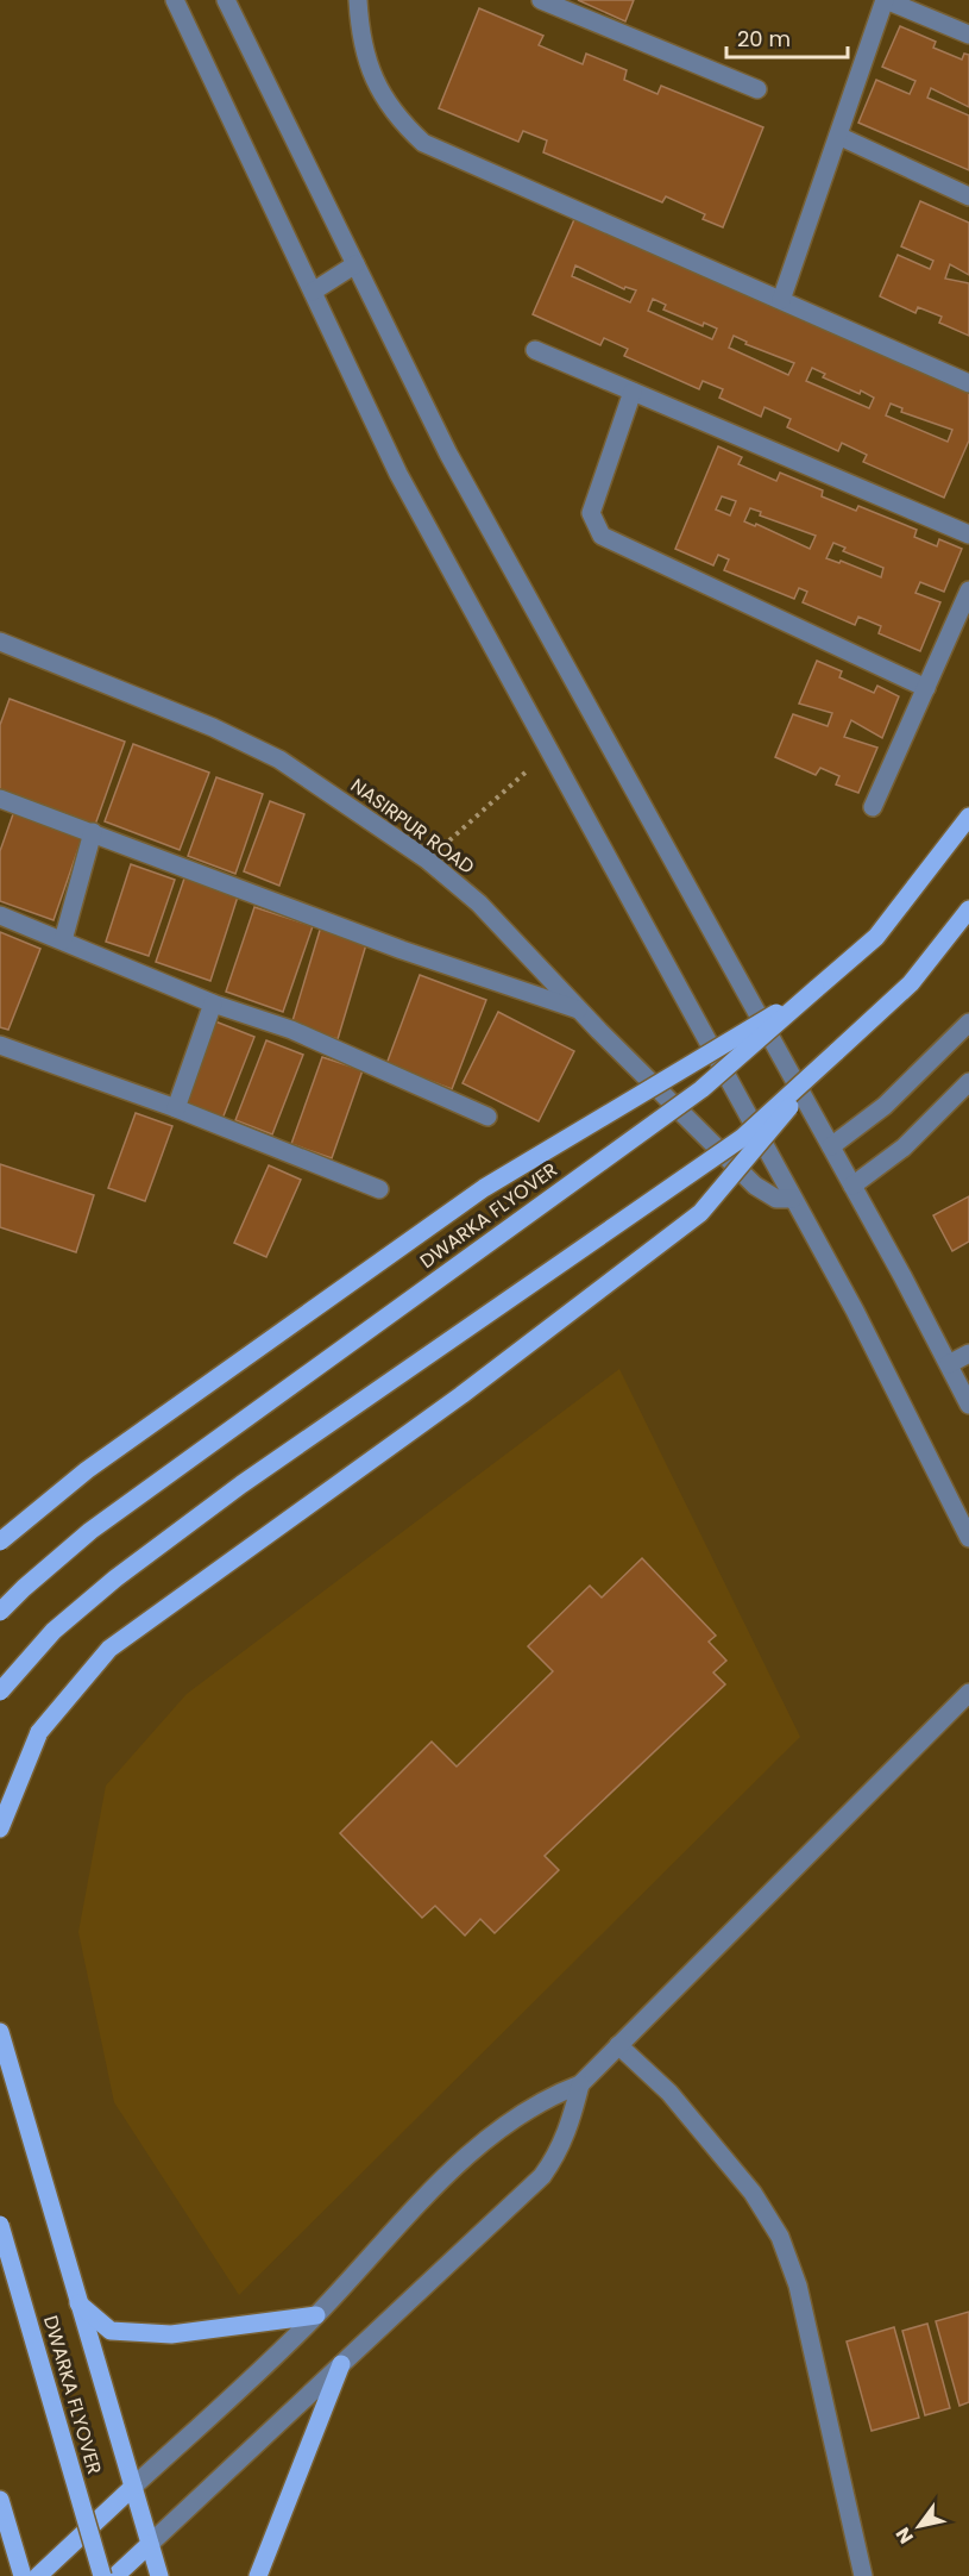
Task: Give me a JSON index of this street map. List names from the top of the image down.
{
  "streets": {
    "main road": ["DWARKA FLYOVER"],
    "street": ["NASIRPUR ROAD"]
  },
  "scale_bar": "20 m",
  "north": "bottom left"
}
